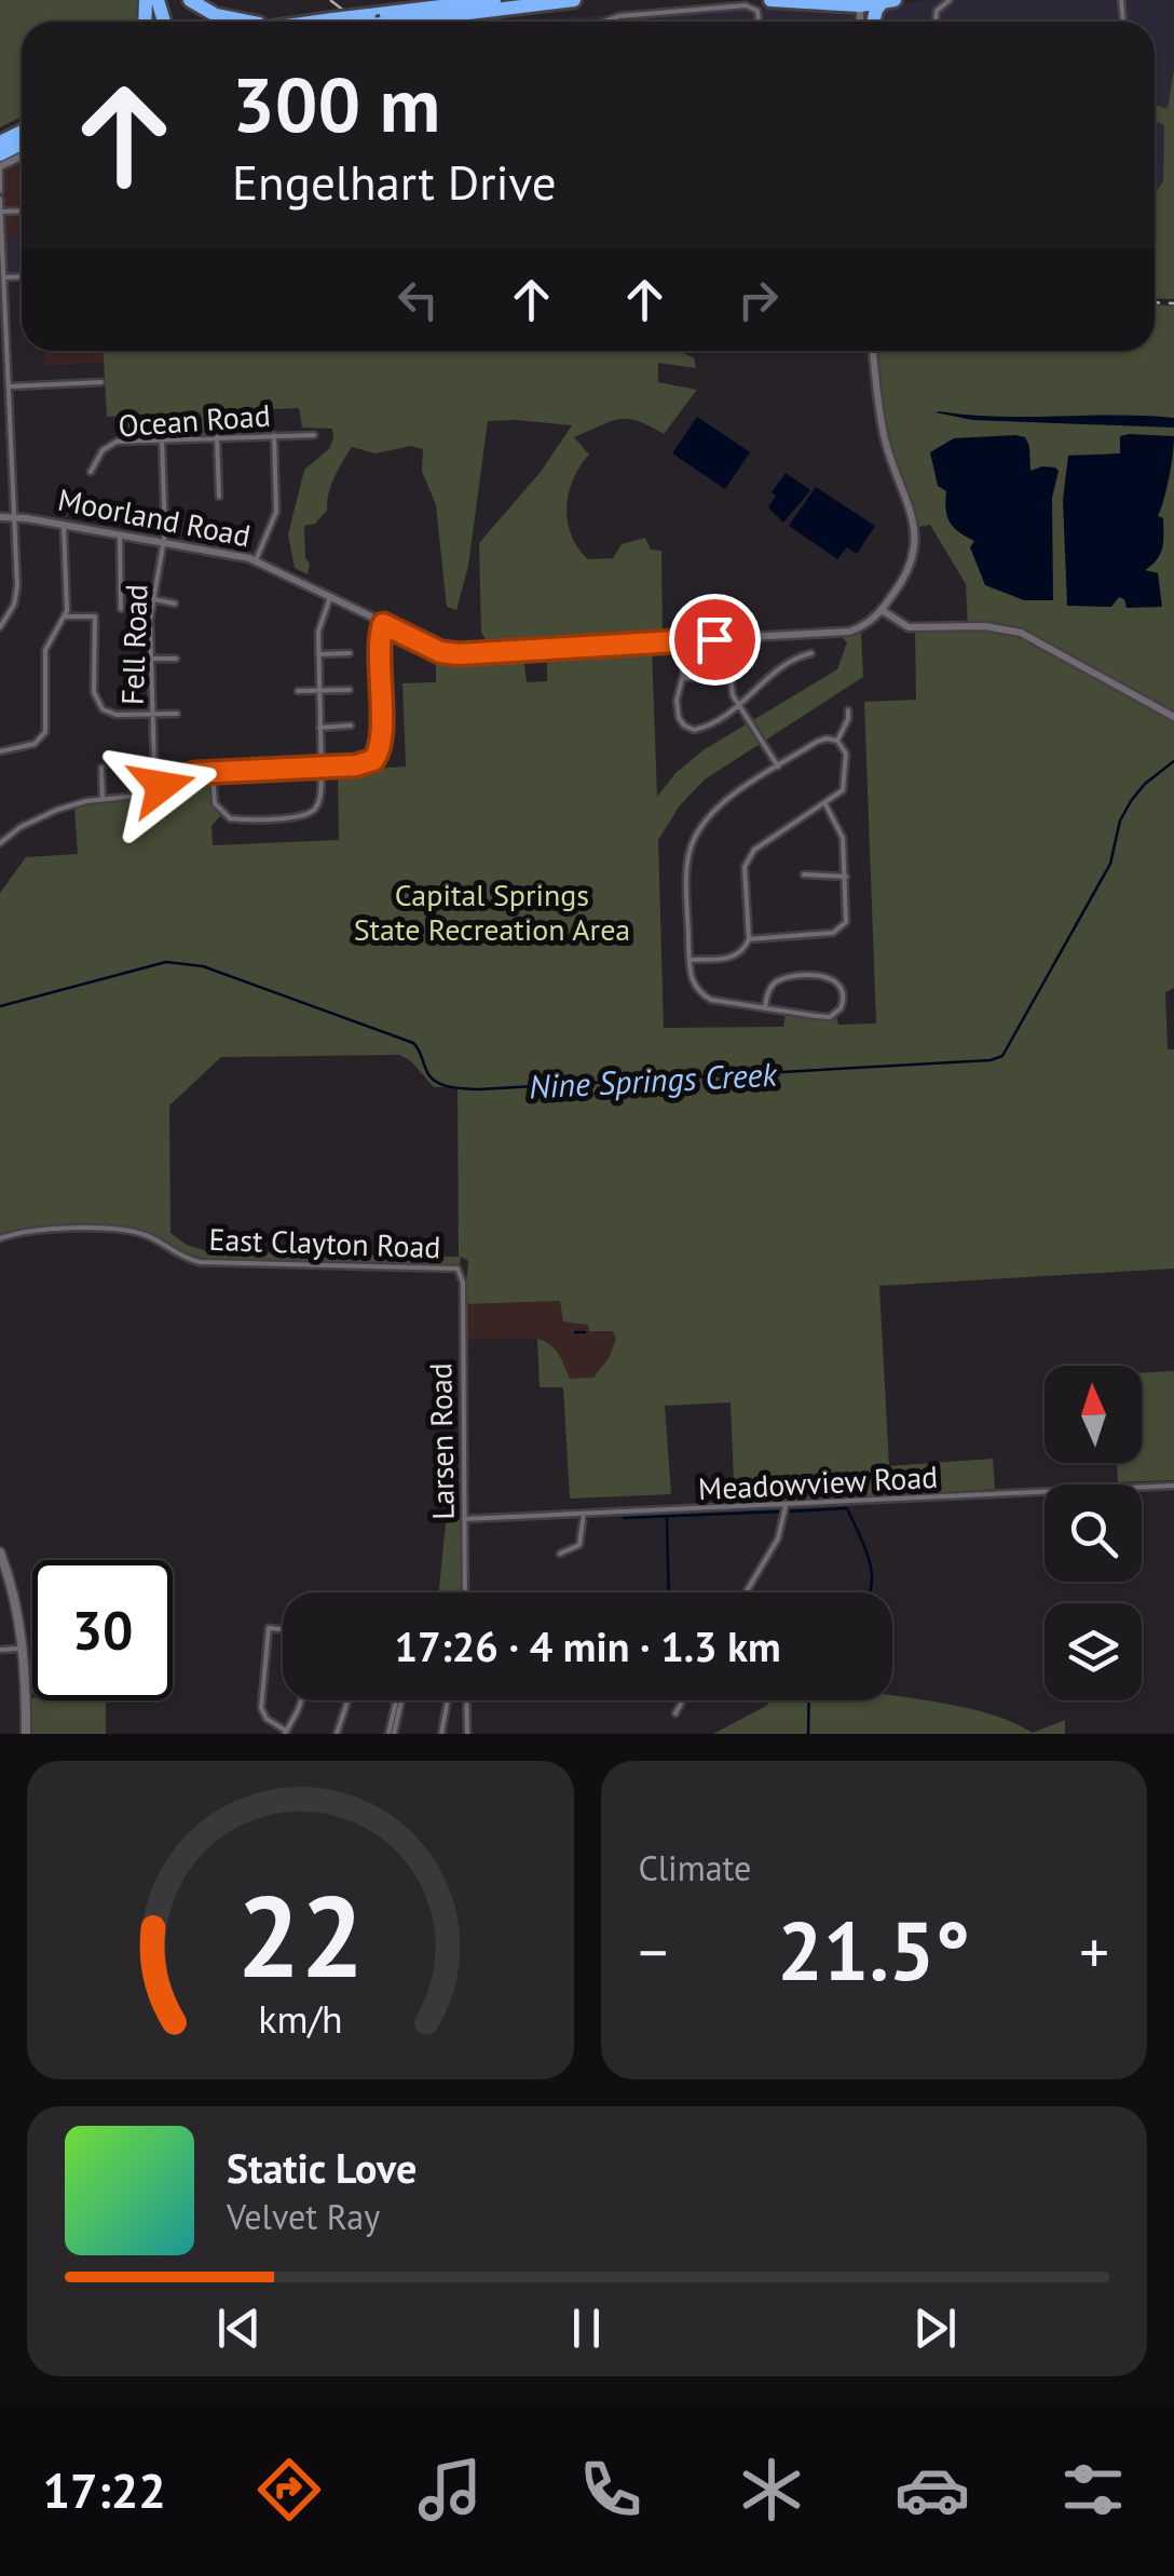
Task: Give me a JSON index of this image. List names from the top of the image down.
{
  "streets": {
    "street": [
      "Ocean Road",
      "Moorland Road",
      "Fell Road",
      "East Clayton Road",
      "Larsen Road",
      "Meadowview Road"
    ]
  },
  "crossings": [
    ["Ocean Road", "Fell Road"],
    ["Moorland Road", "Fell Road"],
    ["East Clayton Road", "Larsen Road"],
    ["Larsen Road", "Meadowview Road"]
  ],
  "water": ["Nine Springs Creek"],
  "parks": ["Capital Springs State Recreation Area"],
  "north": "top",
  "page": {
    "turn": ["300 m", "Engelhart Drive"],
    "limit": "30",
    "trip": "17:26 · 4 min · 1.3 km",
    "tile": "Climate",
    "heat": ["−", "21.5°", "+"],
    "song": ["Static Love", "Velvet Ray"],
    "tabs": "17:22",
    "gauge": ["22", "km/h"]
  }
}
